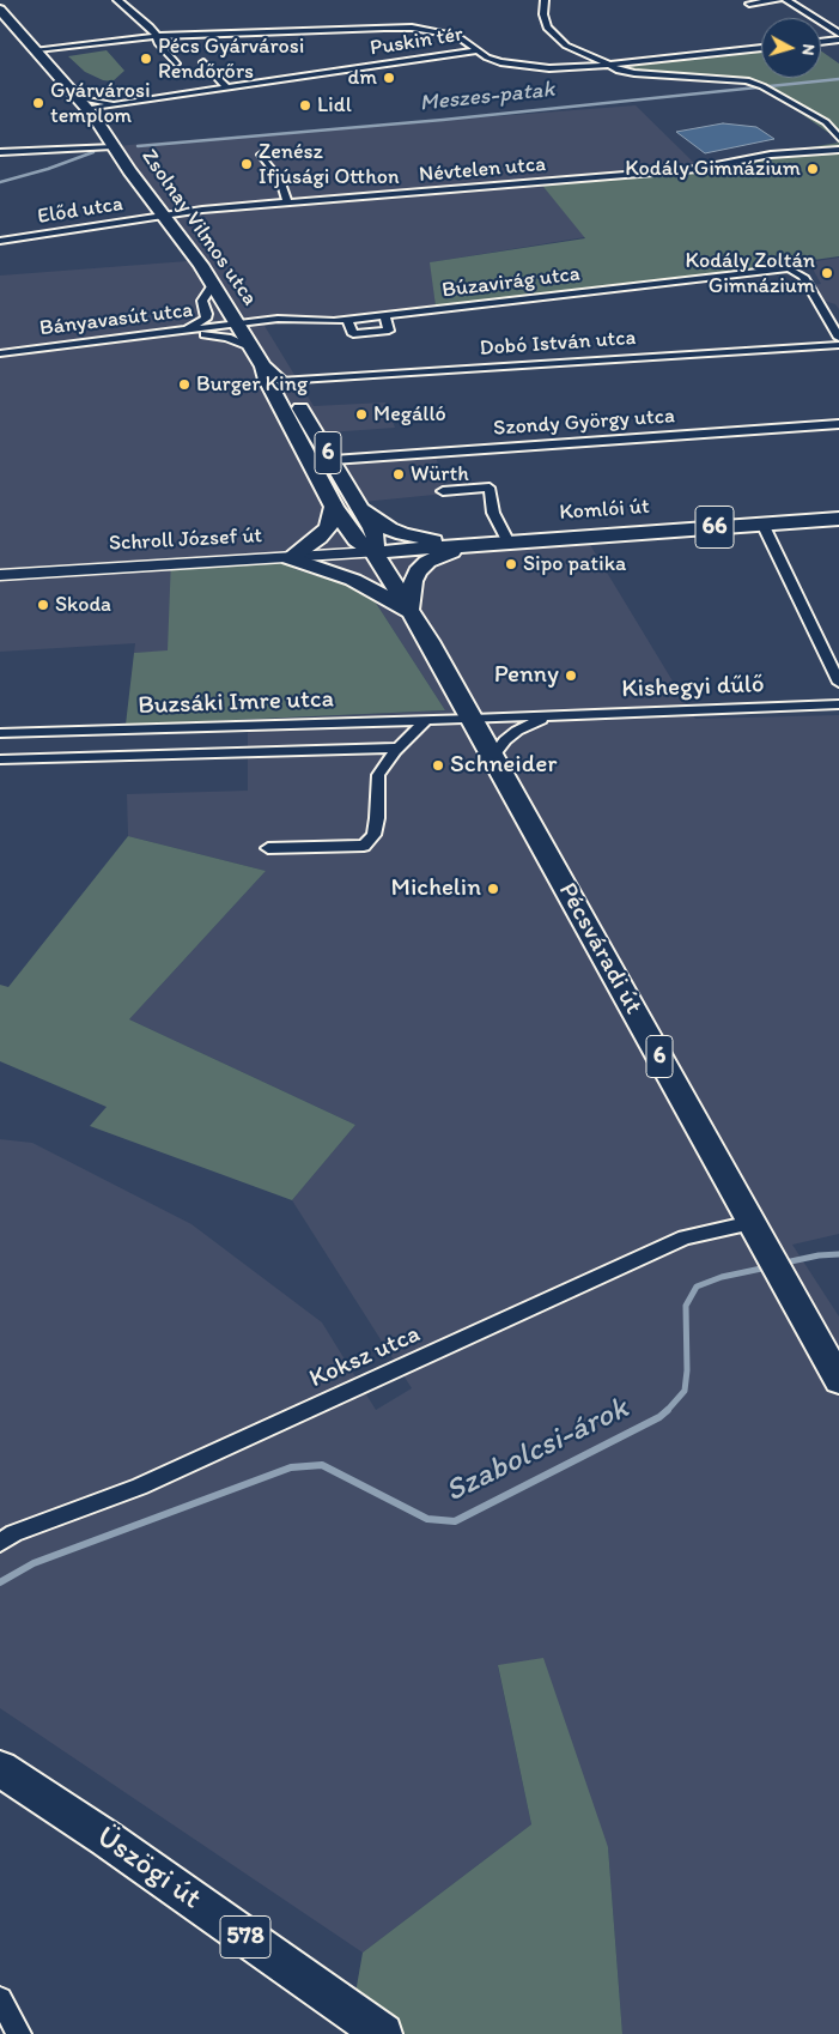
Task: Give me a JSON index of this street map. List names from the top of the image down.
{
  "streets": {
    "main road": [
      "Zsolnay Vilmos utca",
      "6",
      "Komlói út",
      "66",
      "Schroll József út",
      "Pécsváradi út",
      "Üszögi út",
      "578"
    ],
    "street": [
      "Puskin tér",
      "Névtelen utca",
      "Előd utca",
      "Búzavirág utca",
      "Bányavasút utca",
      "Dobó István utca",
      "Szondy György utca",
      "Kishegyi dűlő",
      "Buzsáki Imre utca",
      "Koksz utca"
    ]
  },
  "crossings": [
    ["Puskin tér", "Zsolnay Vilmos utca"],
    ["Névtelen utca", "Előd utca"],
    ["Névtelen utca", "Zsolnay Vilmos utca"],
    ["Előd utca", "Zsolnay Vilmos utca"],
    ["Zsolnay Vilmos utca", "Búzavirág utca"],
    ["Zsolnay Vilmos utca", "Bányavasút utca"],
    ["Zsolnay Vilmos utca", "Dobó István utca"],
    ["Zsolnay Vilmos utca", "Szondy György utca"],
    ["Zsolnay Vilmos utca", "Komlói út"],
    ["Zsolnay Vilmos utca", "Schroll József út"],
    ["Zsolnay Vilmos utca", "Pécsváradi út"],
    ["Búzavirág utca", "Bányavasút utca"],
    ["Komlói út", "Schroll József út"],
    ["Komlói út", "Pécsváradi út"],
    ["Schroll József út", "Pécsváradi út"],
    ["Kishegyi dűlő", "Buzsáki Imre utca"],
    ["Kishegyi dűlő", "Pécsváradi út"],
    ["Buzsáki Imre utca", "Pécsváradi út"],
    ["Pécsváradi út", "Koksz utca"]
  ],
  "water": ["Meszes-patak", "Szabolcsi-árok"],
  "places": [
    "Pécs Gyárvárosi Rendőrőrs",
    "dm",
    "Gyárvárosi templom",
    "Lidl",
    "Zenész Ifjúsági Otthon",
    "Kodály Gimnázium",
    "Kodály Zoltán Gimnázium",
    "Burger King",
    "Megálló",
    "Würth",
    "Sipo patika",
    "Skoda",
    "Penny",
    "Schneider",
    "Michelin"
  ],
  "north": "right"
}
